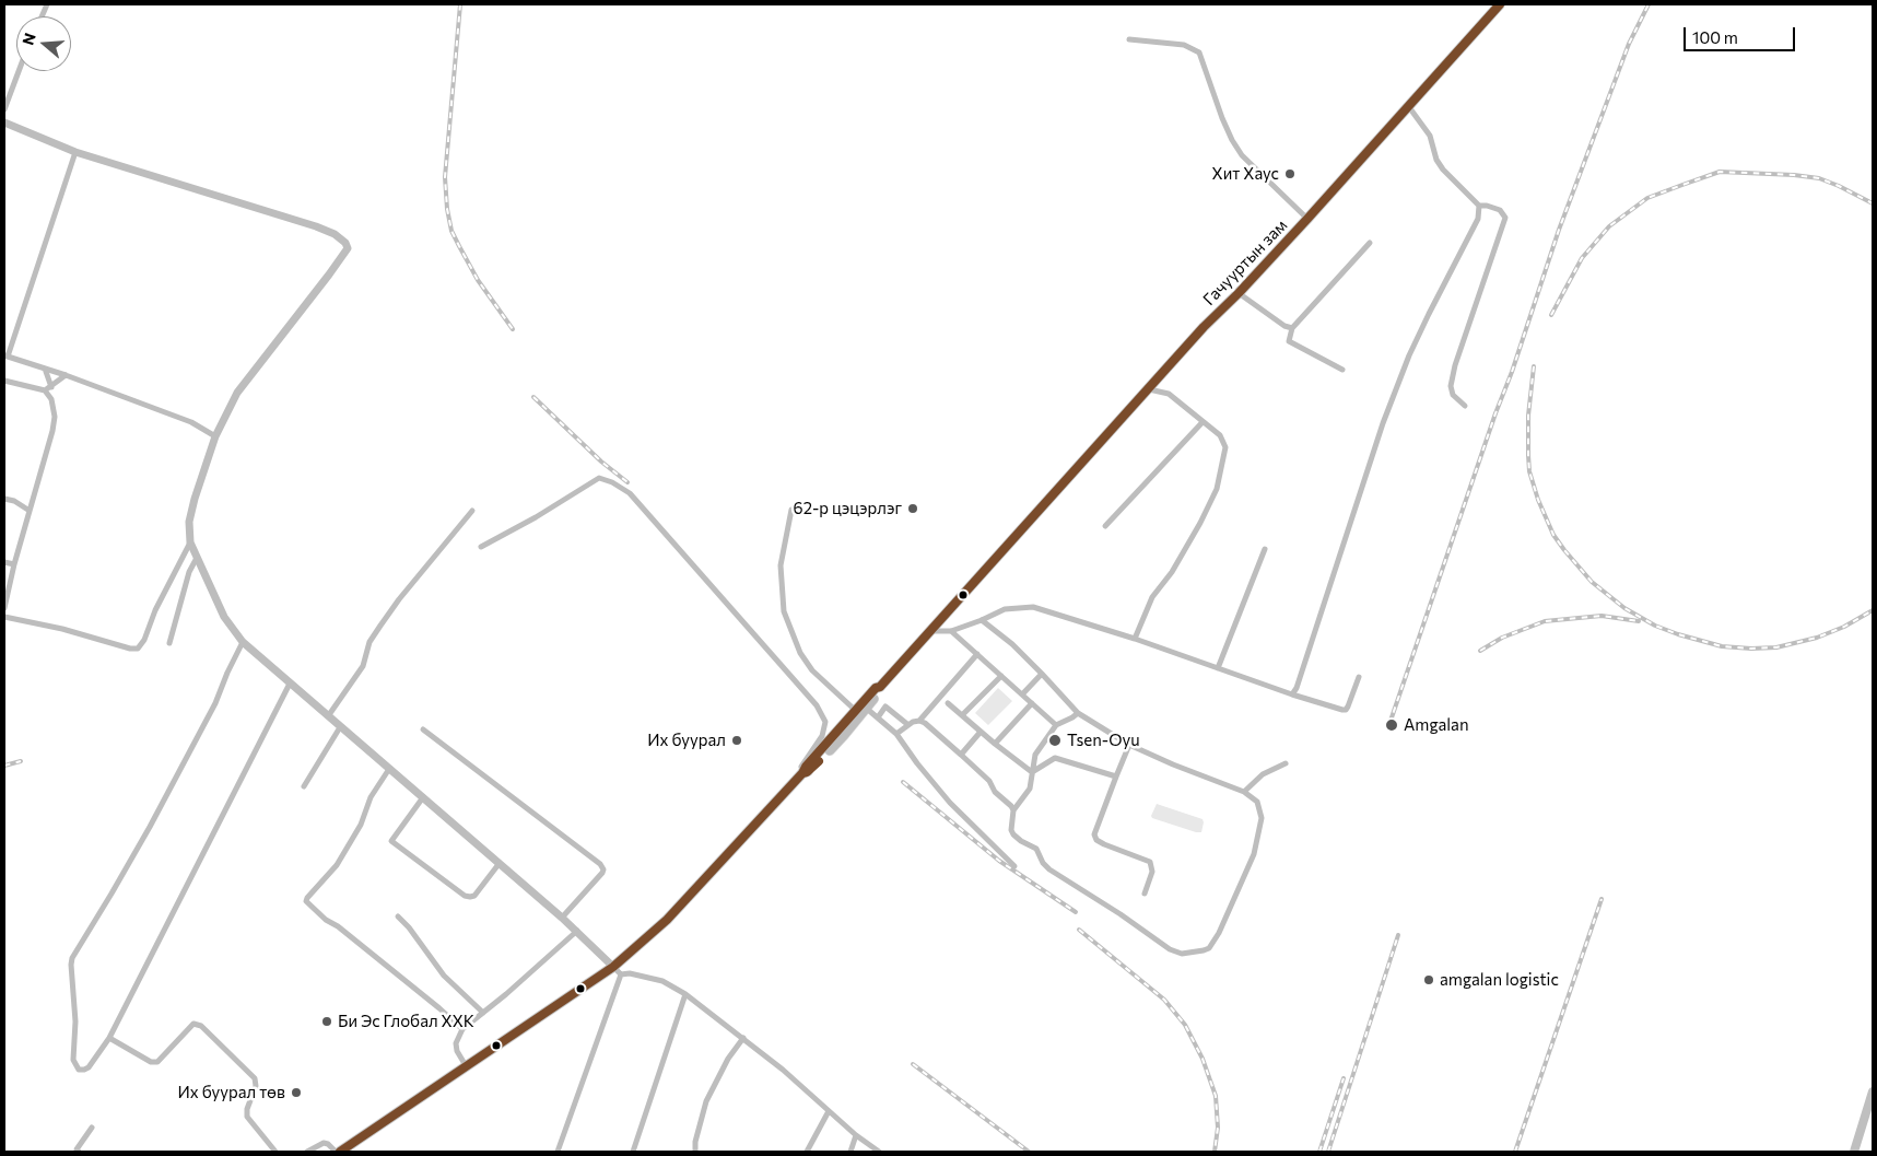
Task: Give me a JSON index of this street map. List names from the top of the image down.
{
  "streets": {
    "highway": ["Гачууртын зам"]
  },
  "places": [
    "Хит Хаус",
    "62-р цэцэрлэг",
    "Amgalan",
    "Их буурал",
    "Tsen-Oyu",
    "amgalan logistic",
    "Би Эс Глобал ХХК",
    "Их буурал төв"
  ],
  "scale_bar": "100 m",
  "north": "left"
}
